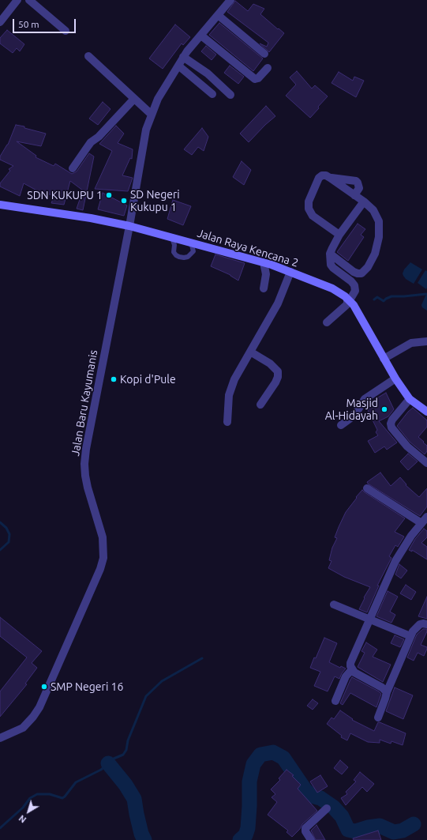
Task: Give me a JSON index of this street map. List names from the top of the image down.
{
  "streets": {
    "street": ["Jalan Raya Kencana 2", "Jalan Baru Kayumanis"]
  },
  "crossings": [
    ["Jalan Raya Kencana 2", "Jalan Baru Kayumanis"]
  ],
  "places": [
    "SDN KUKUPU 1",
    "SD Negeri Kukupu 1",
    "Kopi d'Pule",
    "Masjid Al-Hidayah",
    "SMP Negeri 16"
  ],
  "scale_bar": "50 m",
  "north": "bottom left"
}
